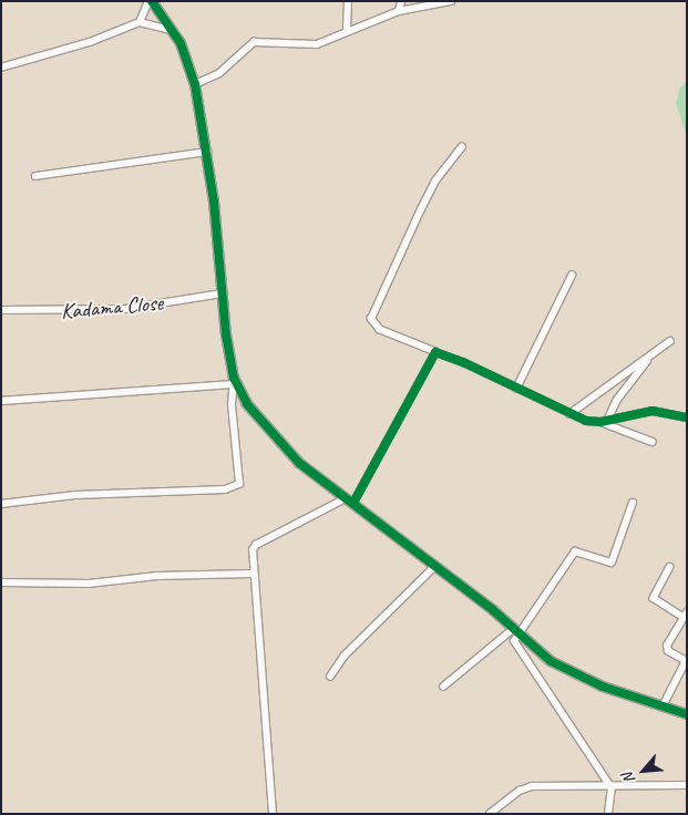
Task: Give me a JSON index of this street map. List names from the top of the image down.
{
  "streets": {
    "street": ["Kadama Close"]
  },
  "north": "bottom left"
}
